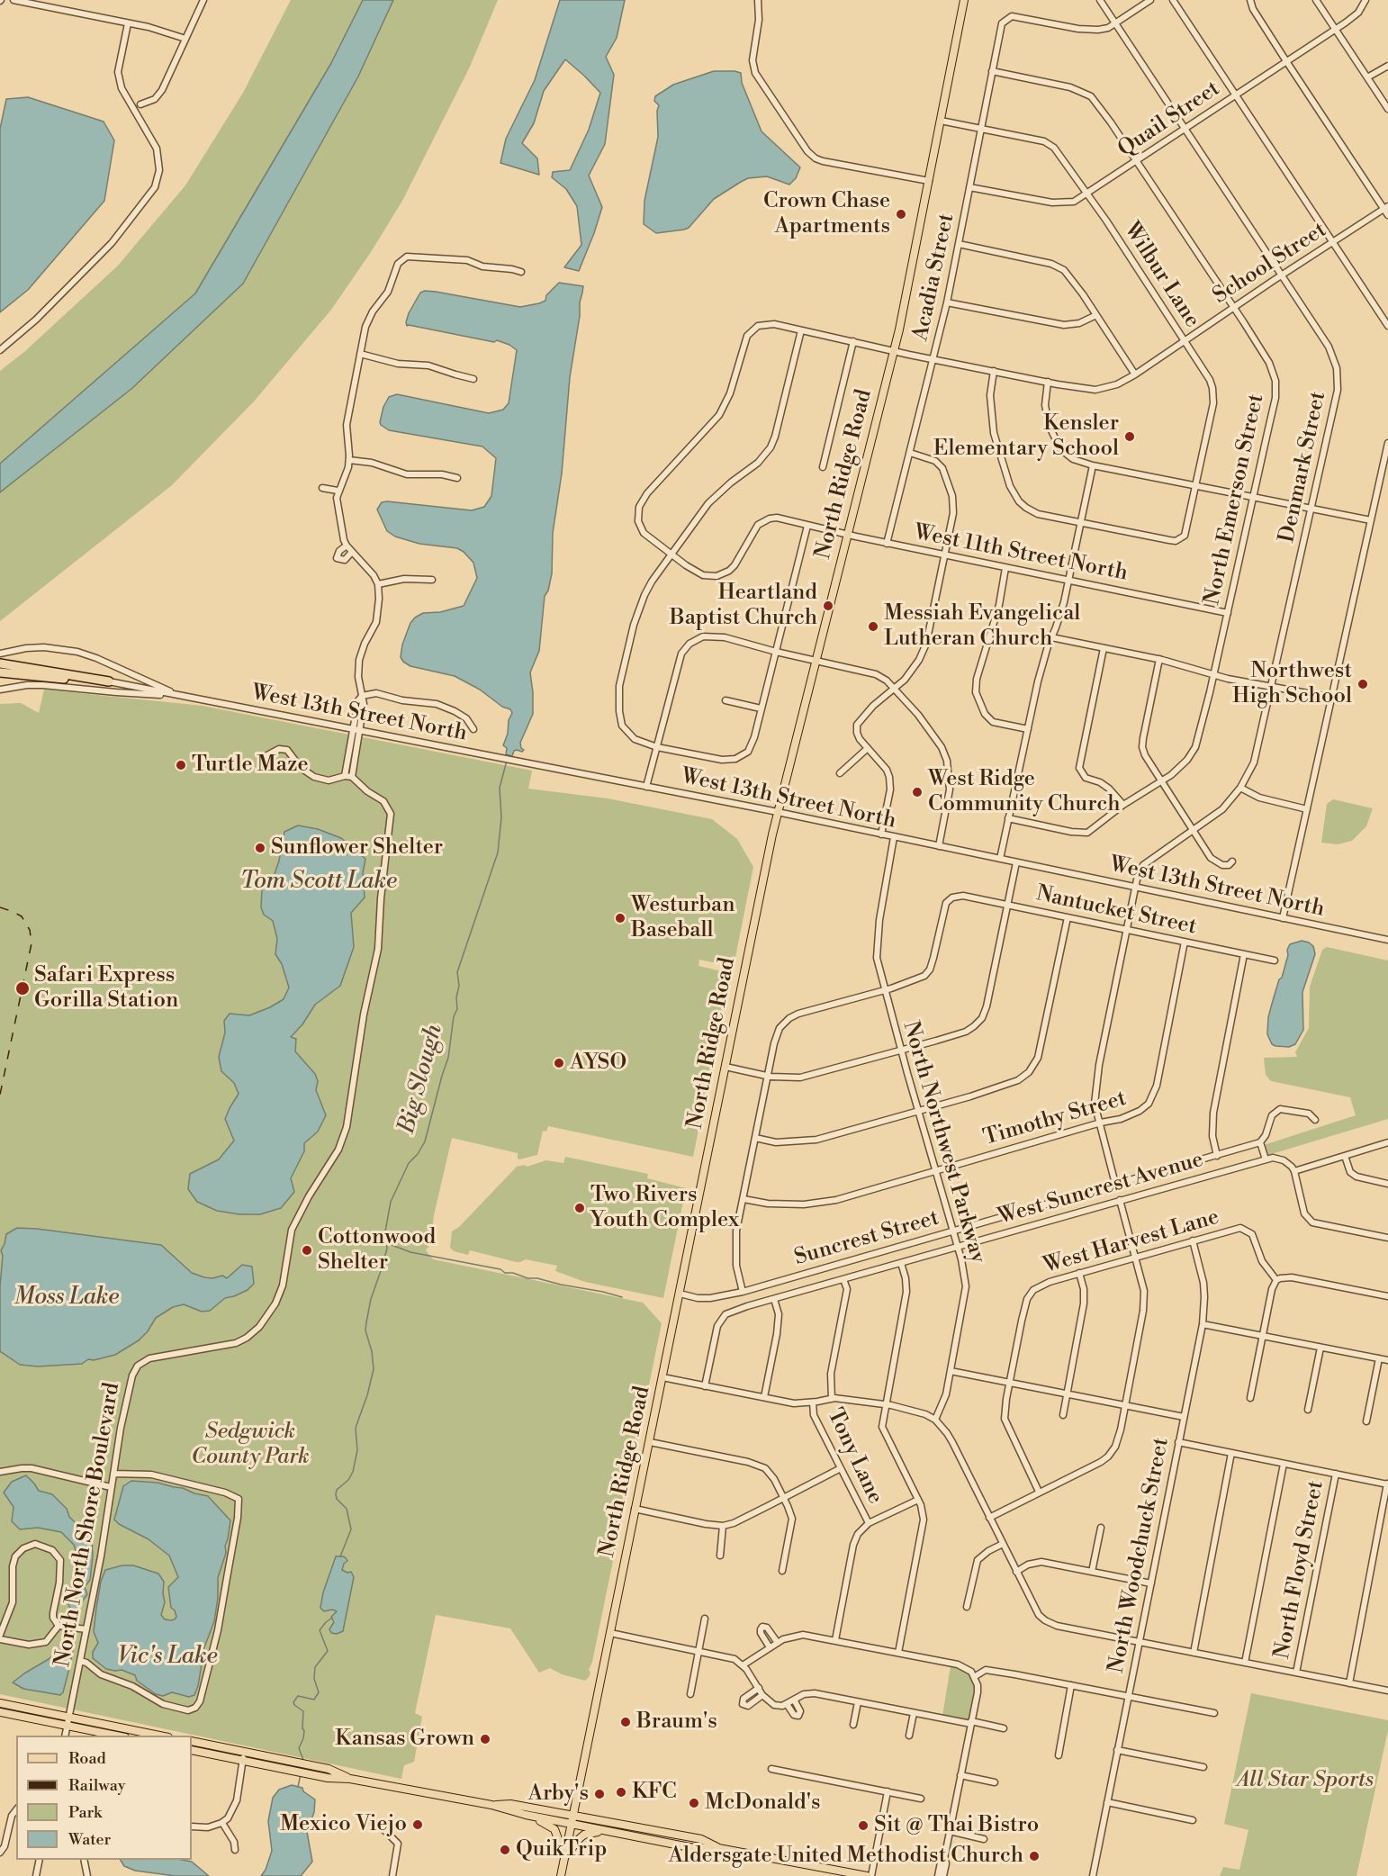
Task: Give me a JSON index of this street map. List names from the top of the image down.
{
  "streets": {
    "main road": ["North Ridge Road"],
    "street": [
      "Quail Street",
      "School Street",
      "Wilbur Lane",
      "Acadia Street",
      "Denmark Street",
      "North Emerson Street",
      "West 11th Street North",
      "West 13th Street North",
      "Nantucket Street",
      "Timothy Street",
      "North Northwest Parkway",
      "West Suncrest Avenue",
      "Suncrest Street",
      "West Harvest Lane",
      "Tony Lane",
      "North North Shore Boulevard",
      "North Woodchuck Street",
      "North Floyd Street"
    ]
  },
  "crossings": [
    ["Quail Street", "Wilbur Lane"],
    ["Quail Street", "Acadia Street"],
    ["Quail Street", "Denmark Street"],
    ["Quail Street", "North Emerson Street"],
    ["School Street", "Wilbur Lane"],
    ["School Street", "Acadia Street"],
    ["School Street", "Denmark Street"],
    ["School Street", "North Ridge Road"],
    ["School Street", "North Emerson Street"],
    ["Wilbur Lane", "Acadia Street"],
    ["Wilbur Lane", "North Ridge Road"],
    ["Acadia Street", "Denmark Street"],
    ["Acadia Street", "North Emerson Street"],
    ["Acadia Street", "West 11th Street North"],
    ["Denmark Street", "West 13th Street North"],
    ["Denmark Street", "Nantucket Street"],
    ["Denmark Street", "Timothy Street"],
    ["Denmark Street", "Suncrest Street"],
    ["North Ridge Road", "West 11th Street North"],
    ["North Ridge Road", "West 13th Street North"],
    ["North Ridge Road", "Suncrest Street"],
    ["North Emerson Street", "West 11th Street North"],
    ["West 13th Street North", "North Northwest Parkway"],
    ["Nantucket Street", "Timothy Street"],
    ["Nantucket Street", "North Northwest Parkway"],
    ["Timothy Street", "North Northwest Parkway"],
    ["North Northwest Parkway", "West Suncrest Avenue"],
    ["North Northwest Parkway", "Suncrest Street"],
    ["West Suncrest Avenue", "Suncrest Street"],
    ["West Suncrest Avenue", "Tony Lane"],
    ["West Harvest Lane", "North Woodchuck Street"]
  ],
  "water": [
    "Tom Scott Lake",
    "Big Slough",
    "Moss Lake",
    "Vic's Lake"
  ],
  "parks": ["Sedgwick County Park", "All Star Sports"],
  "places": [
    "Crown Chase Apartments",
    "Kensler Elementary School",
    "Heartland Baptist Church",
    "Messiah Evangelical Lutheran Church",
    "Northwest High School",
    "Turtle Maze",
    "West Ridge Community Church",
    "Sunflower Shelter",
    "Westurban Baseball",
    "Safari Express Gorilla Station",
    "AYSO",
    "Two Rivers Youth Complex",
    "Cottonwood Shelter",
    "Braum's",
    "Kansas Grown",
    "KFC",
    "Arby's",
    "McDonald's",
    "Mexico Viejo",
    "Sit @ Thai Bistro",
    "QuikTrip",
    "Aldersgate United Methodist Church"
  ],
  "legend": [
    "Road",
    "Railway",
    "Park",
    "Water"
  ]
}
